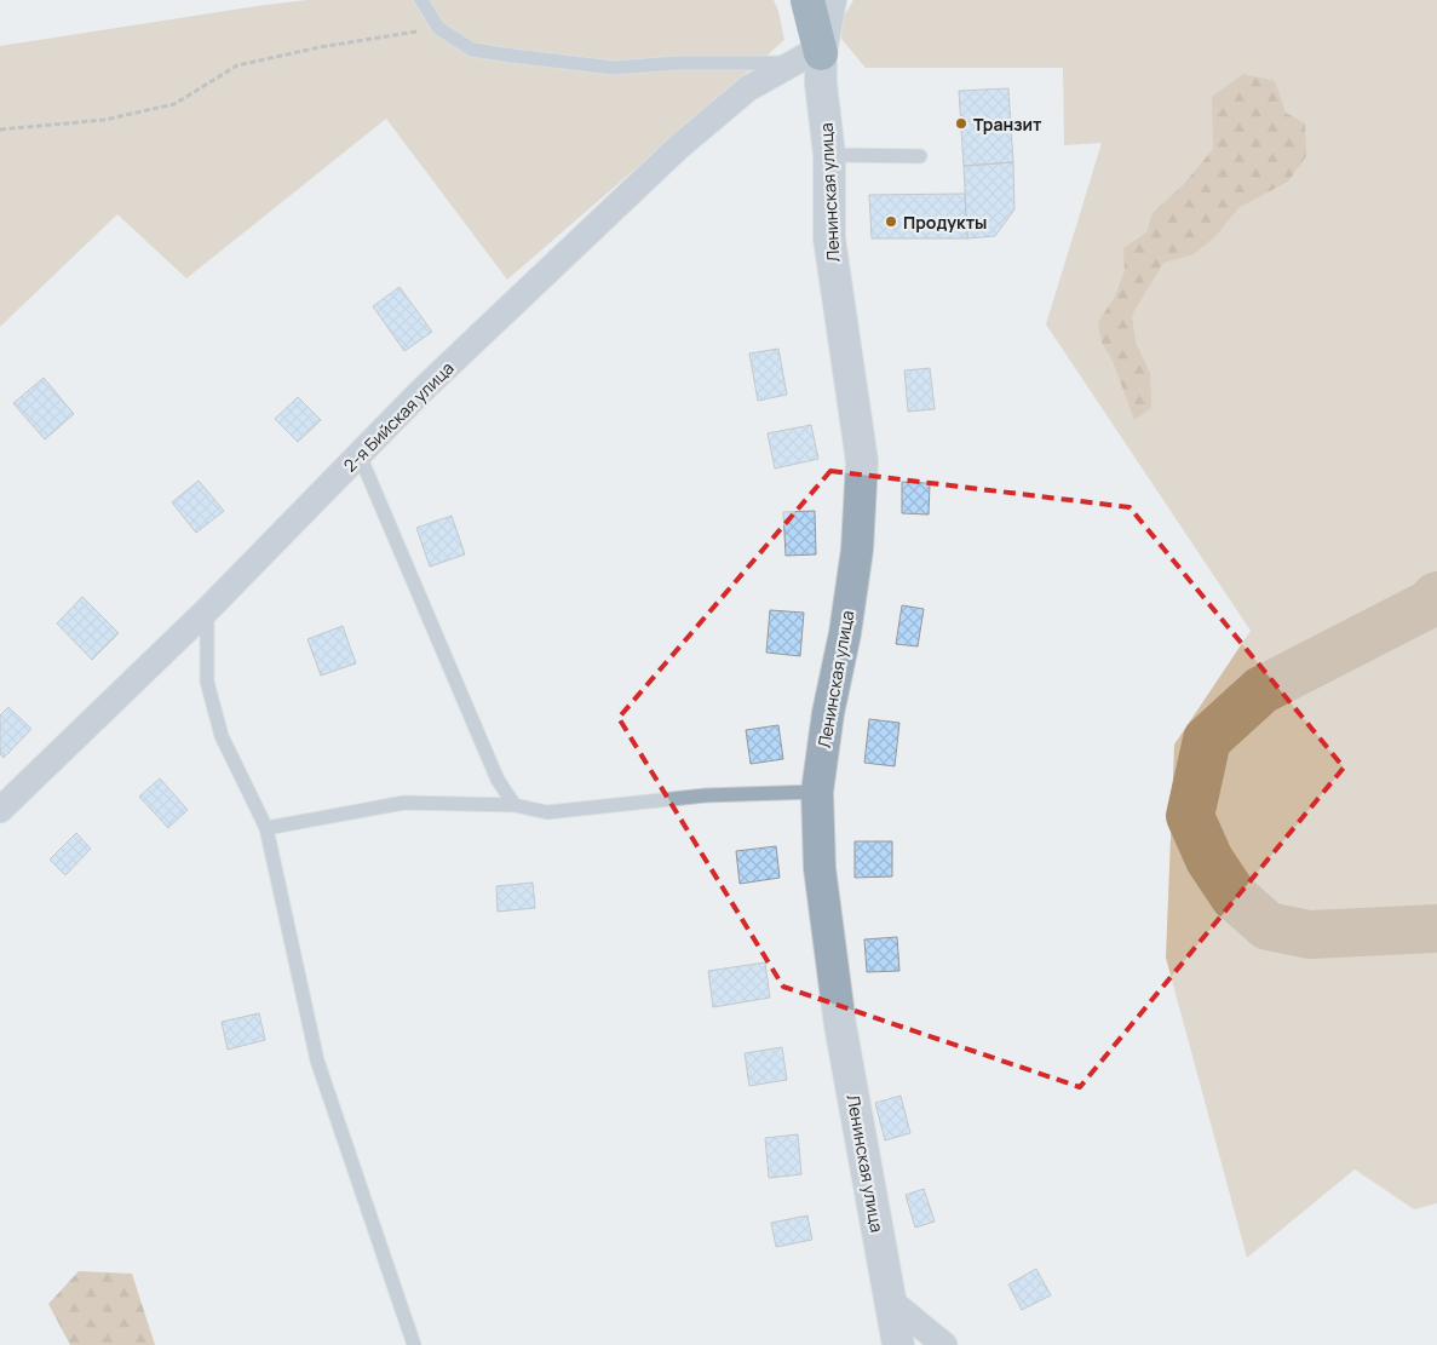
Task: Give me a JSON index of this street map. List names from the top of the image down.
{
  "streets": {
    "street": ["Ленинская улица", "2-я Бийская улица"]
  },
  "crossings": [
    ["Ленинская улица", "2-я Бийская улица"]
  ],
  "places": ["Транзит", "Продукты"]
}
